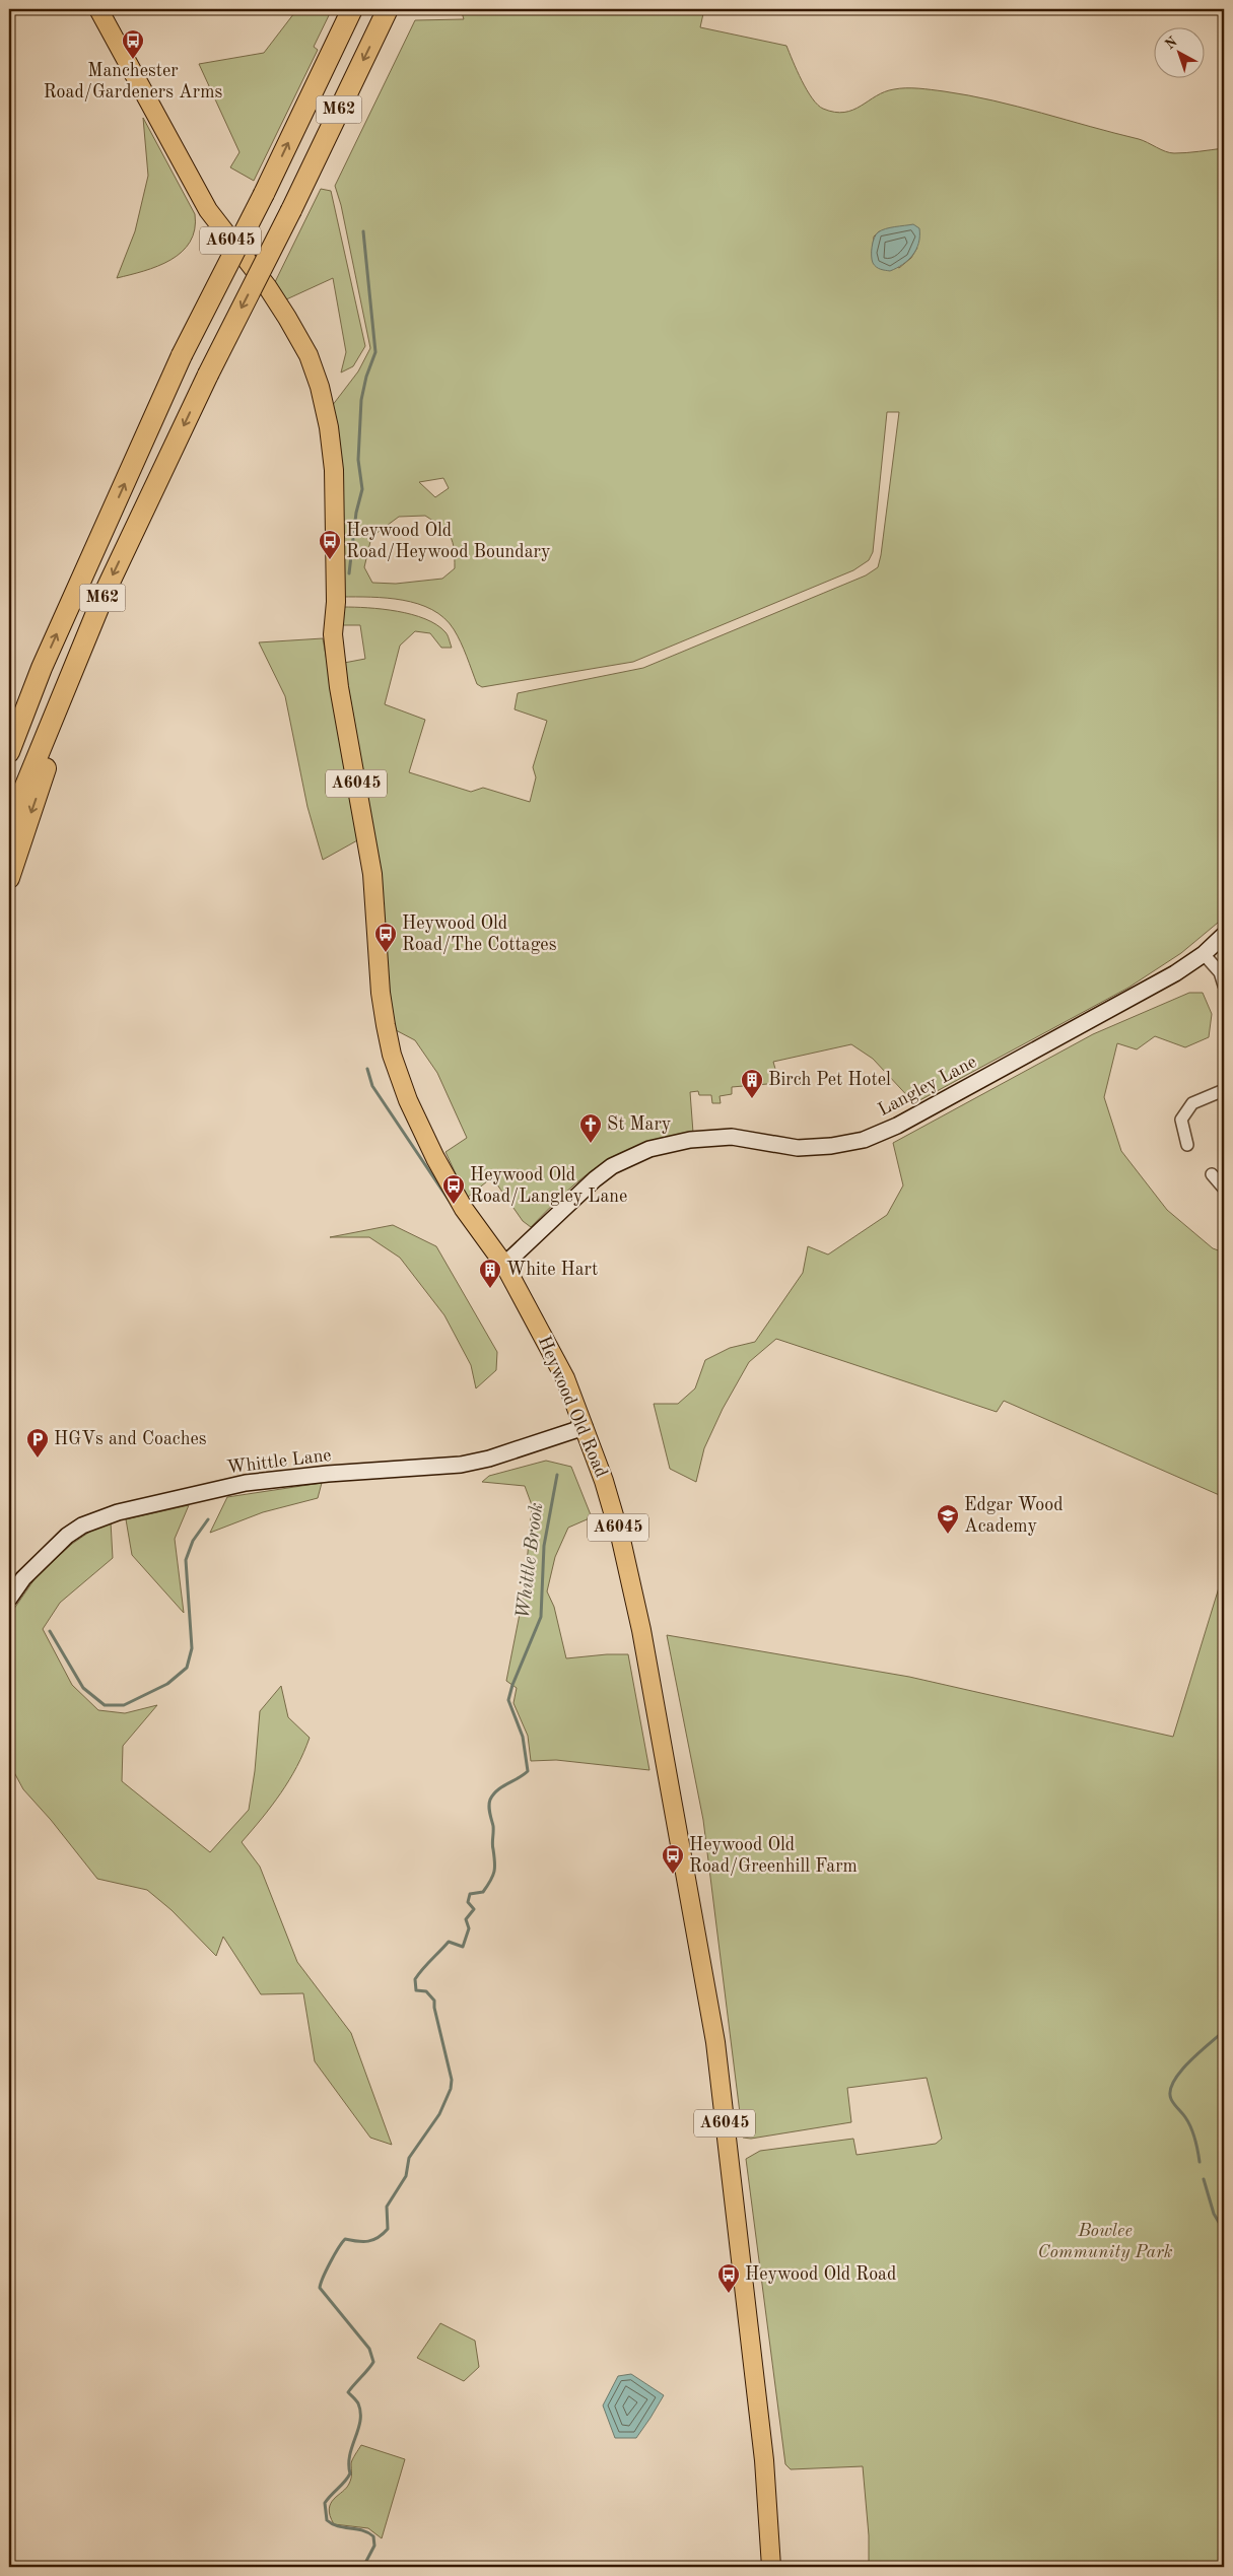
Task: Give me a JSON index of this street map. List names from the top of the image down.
{
  "streets": {
    "highway": ["M62"],
    "main road": ["A6045", "Heywood Old Road"],
    "street": ["Langley Lane", "Whittle Lane"]
  },
  "crossings": [
    ["Langley Lane", "Heywood Old Road"],
    ["Heywood Old Road", "Whittle Lane"]
  ],
  "water": ["Whittle Brook"],
  "parks": ["Bowlee Community Park"],
  "places": {
    "bus stop": [
      "Manchester Road/Gardeners Arms",
      "Heywood Old Road/Heywood Boundary",
      "Heywood Old Road/The Cottages",
      "Heywood Old Road/Langley Lane",
      "Heywood Old Road/Greenhill Farm",
      "Heywood Old Road"
    ],
    "building": ["Birch Pet Hotel", "White Hart"],
    "church": ["St Mary"],
    "parking": ["HGVs and Coaches"],
    "school or university": ["Edgar Wood Academy"]
  },
  "north": "top left"
}
